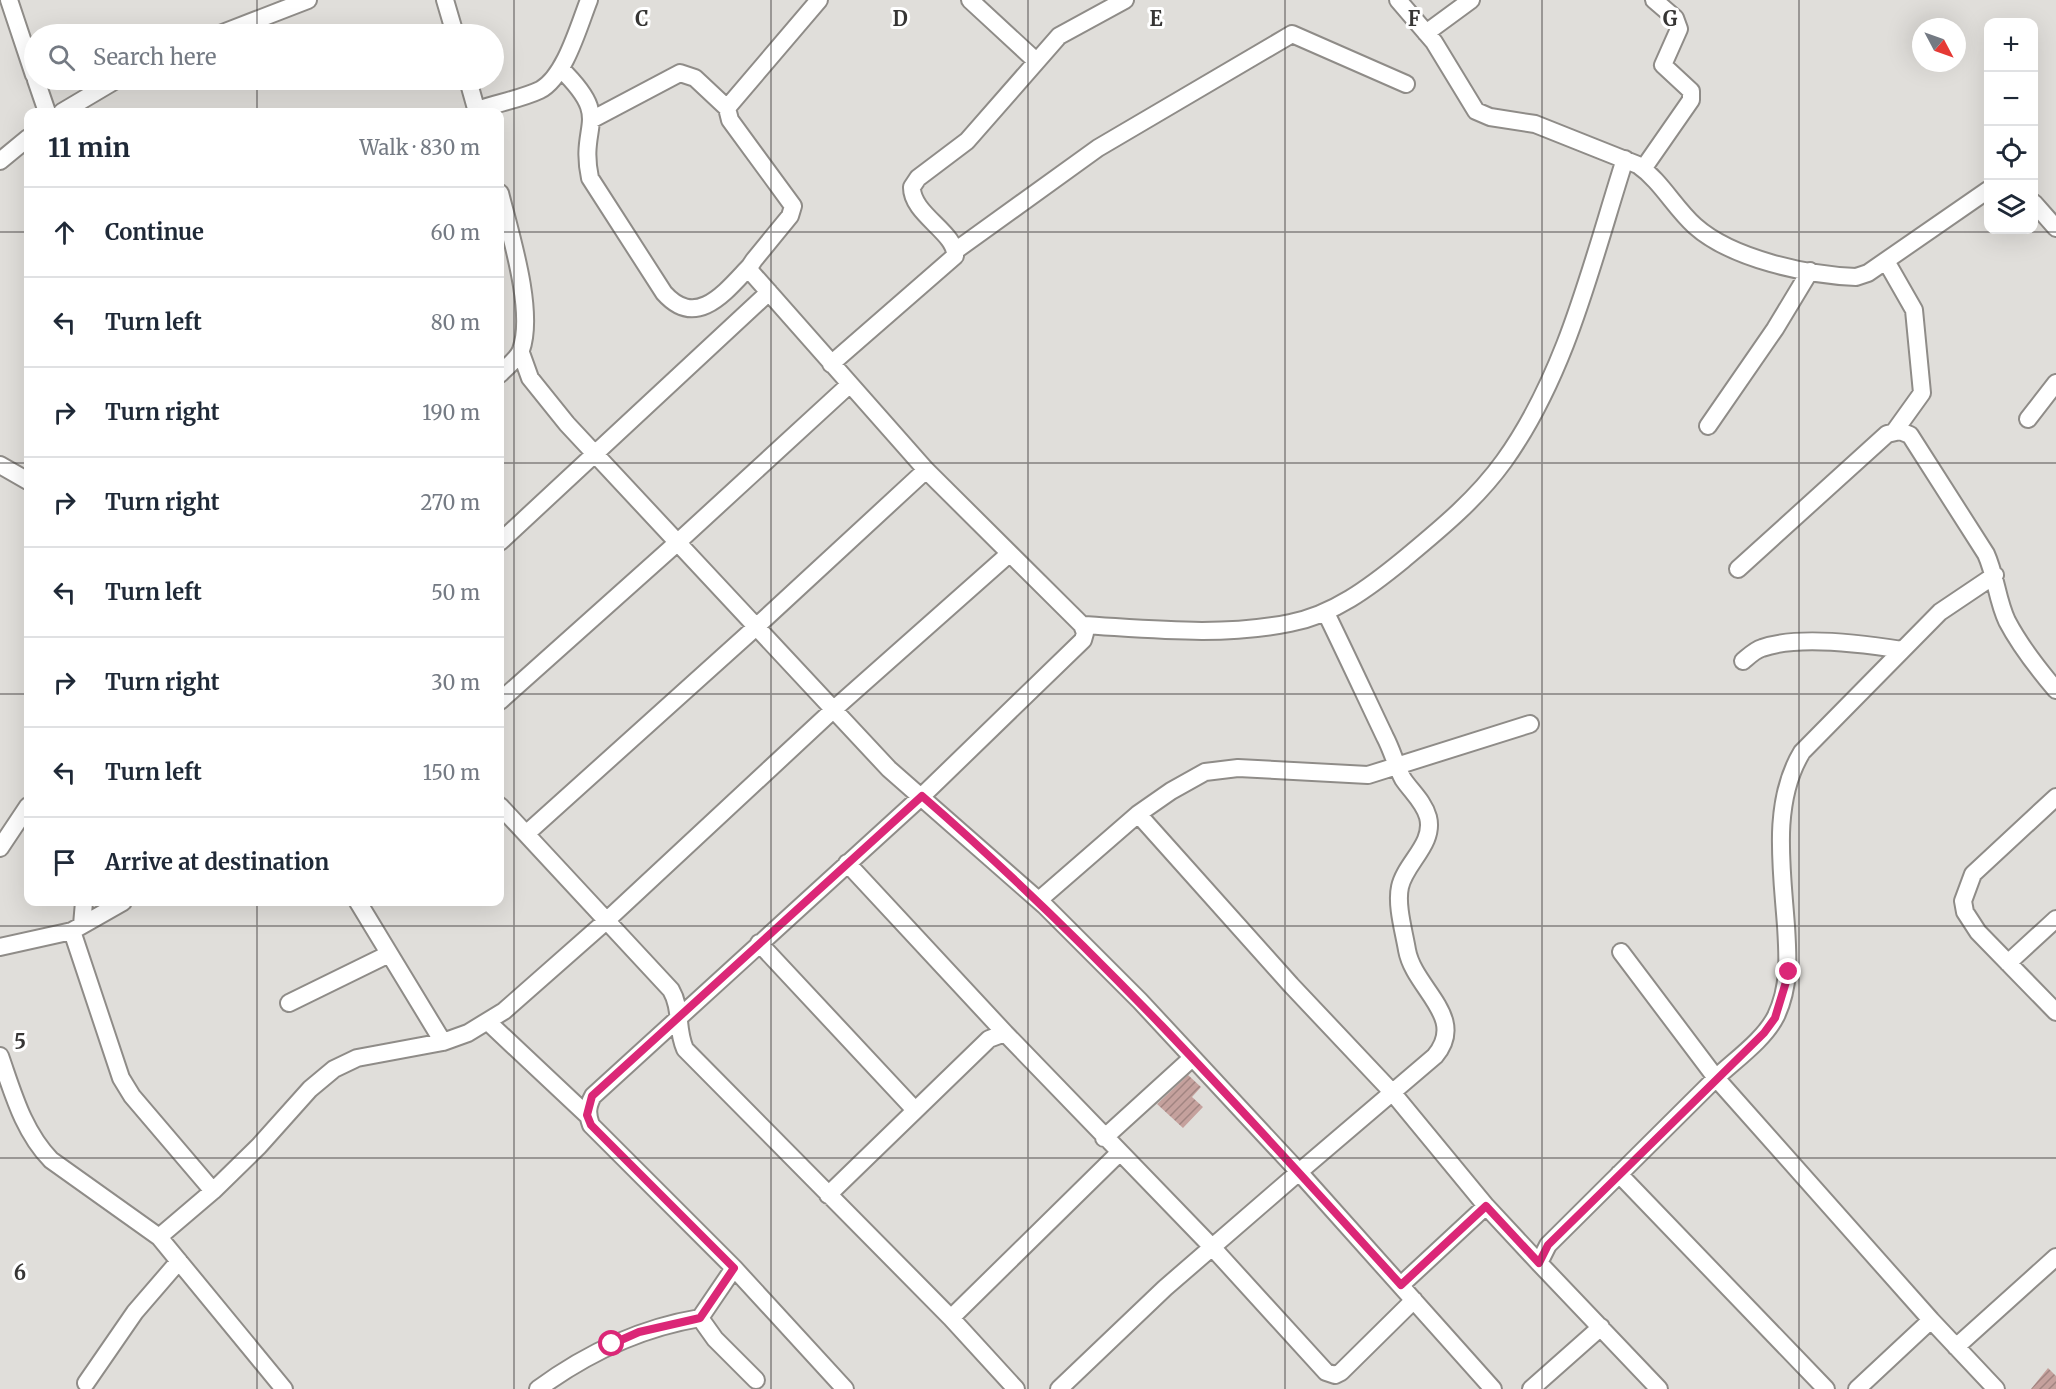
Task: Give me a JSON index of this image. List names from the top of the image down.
{
  "north": "bottom right",
  "page": {
    "map_buttons": ["+", "−"],
    "search": "Search here",
    "heading": ["11 min", "Walk · 830 m"],
    "list": [
      ["Continue", "60 m"],
      ["Turn left", "80 m"],
      ["Turn right", "190 m"],
      ["Turn right", "270 m"],
      ["Turn left", "50 m"],
      ["Turn right", "30 m"],
      ["Turn left", "150 m"],
      "Arrive at destination"
    ]
  },
  "grid": {
    "columns": [
      "C",
      "D",
      "E",
      "F",
      "G"
    ],
    "rows": ["5", "6"]
  }
}
